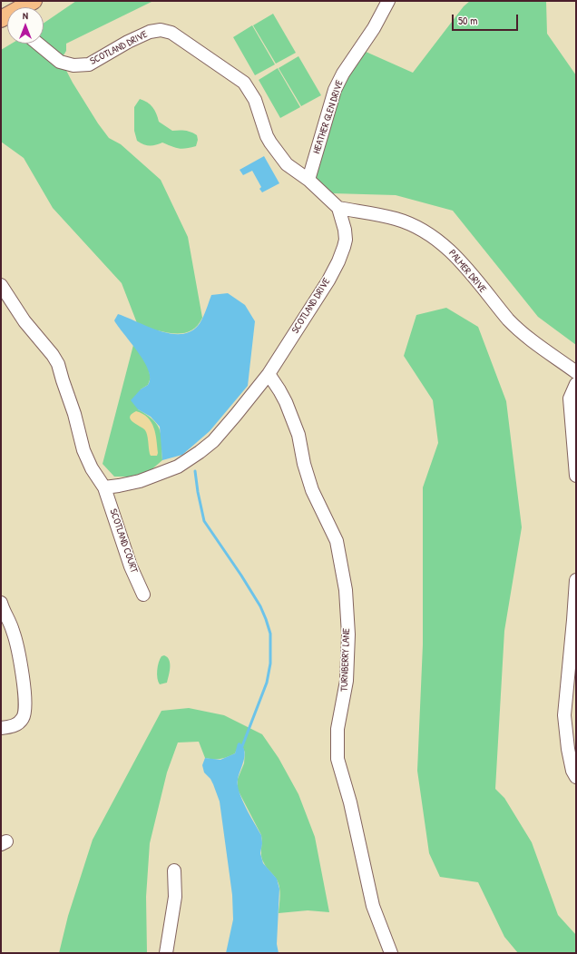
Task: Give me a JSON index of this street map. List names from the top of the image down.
{
  "streets": {
    "street": [
      "SCOTLAND DRIVE",
      "HEATHER GLEN DRIVE",
      "PALMER DRIVE",
      "SCOTLAND COURT",
      "TURNBERRY LANE"
    ]
  },
  "crossings": [
    ["SCOTLAND DRIVE", "HEATHER GLEN DRIVE"],
    ["SCOTLAND DRIVE", "PALMER DRIVE"],
    ["SCOTLAND DRIVE", "SCOTLAND COURT"],
    ["SCOTLAND DRIVE", "TURNBERRY LANE"]
  ],
  "scale_bar": "50 m",
  "north": "top"
}
